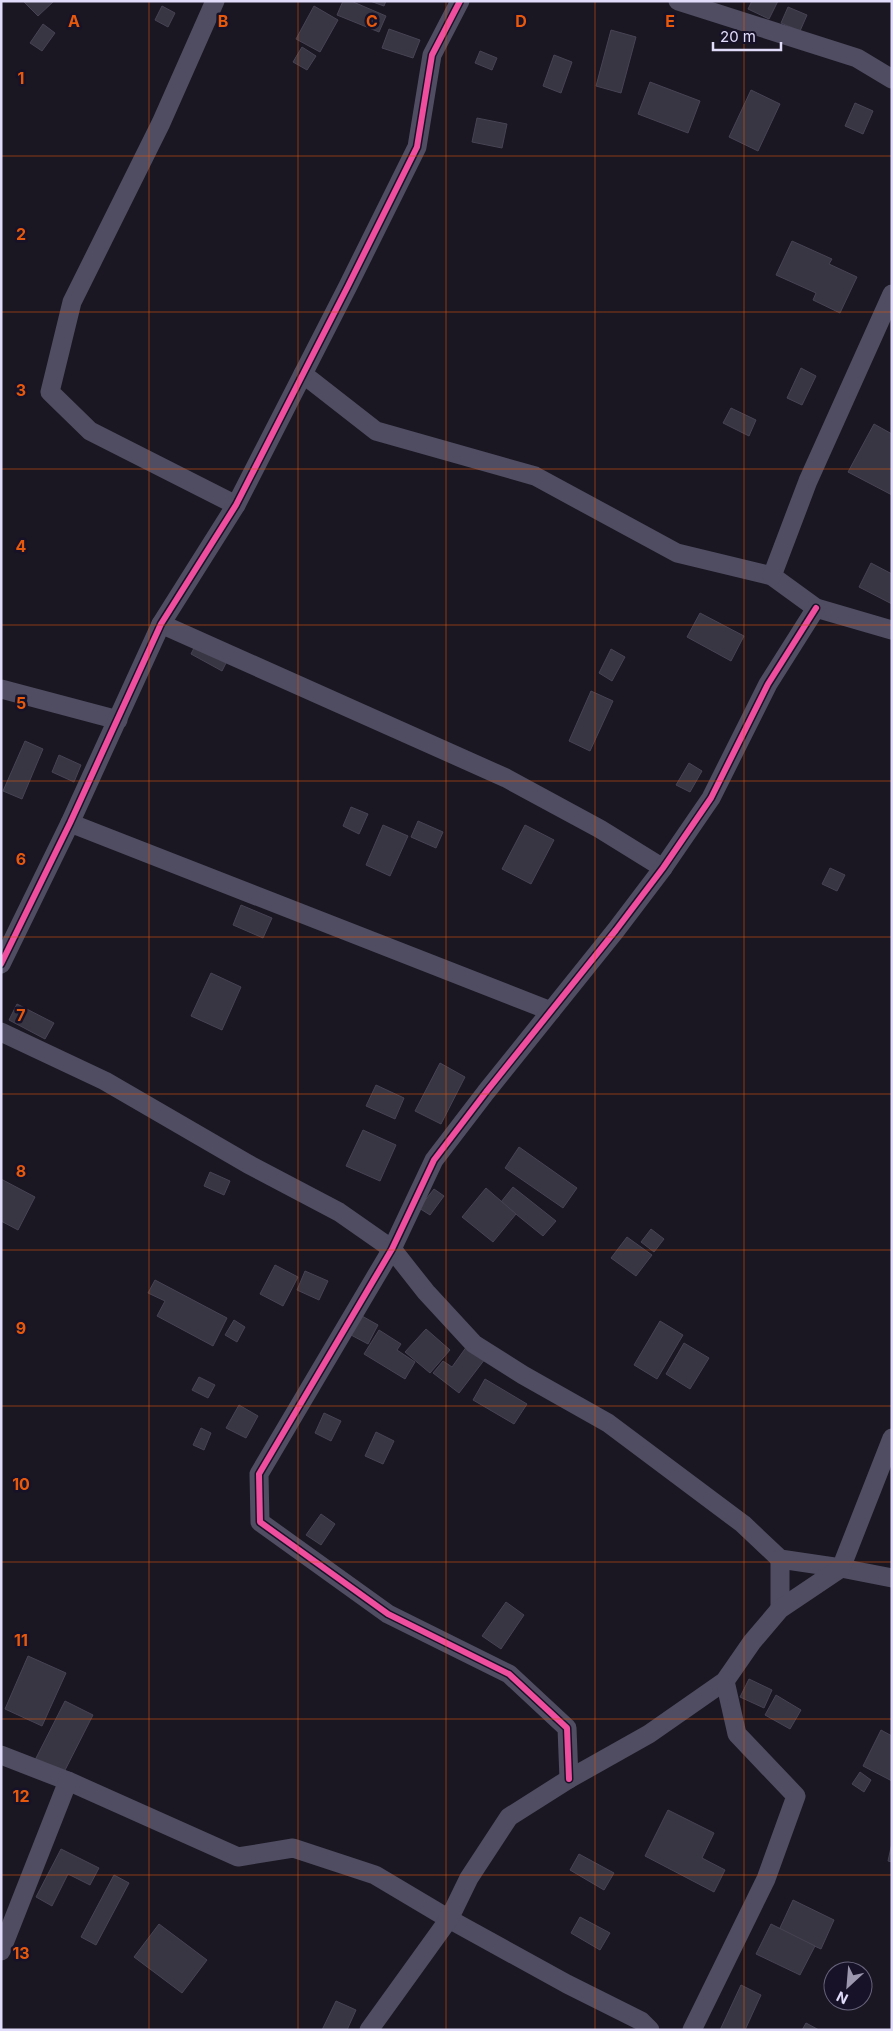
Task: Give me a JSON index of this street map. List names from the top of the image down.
{
  "scale_bar": "20 m",
  "north": "bottom left",
  "grid": {
    "columns": [
      "A",
      "B",
      "C",
      "D",
      "E"
    ],
    "rows": [
      "1",
      "2",
      "3",
      "4",
      "5",
      "6",
      "7",
      "8",
      "9",
      "10",
      "11",
      "12",
      "13"
    ]
  }
}
